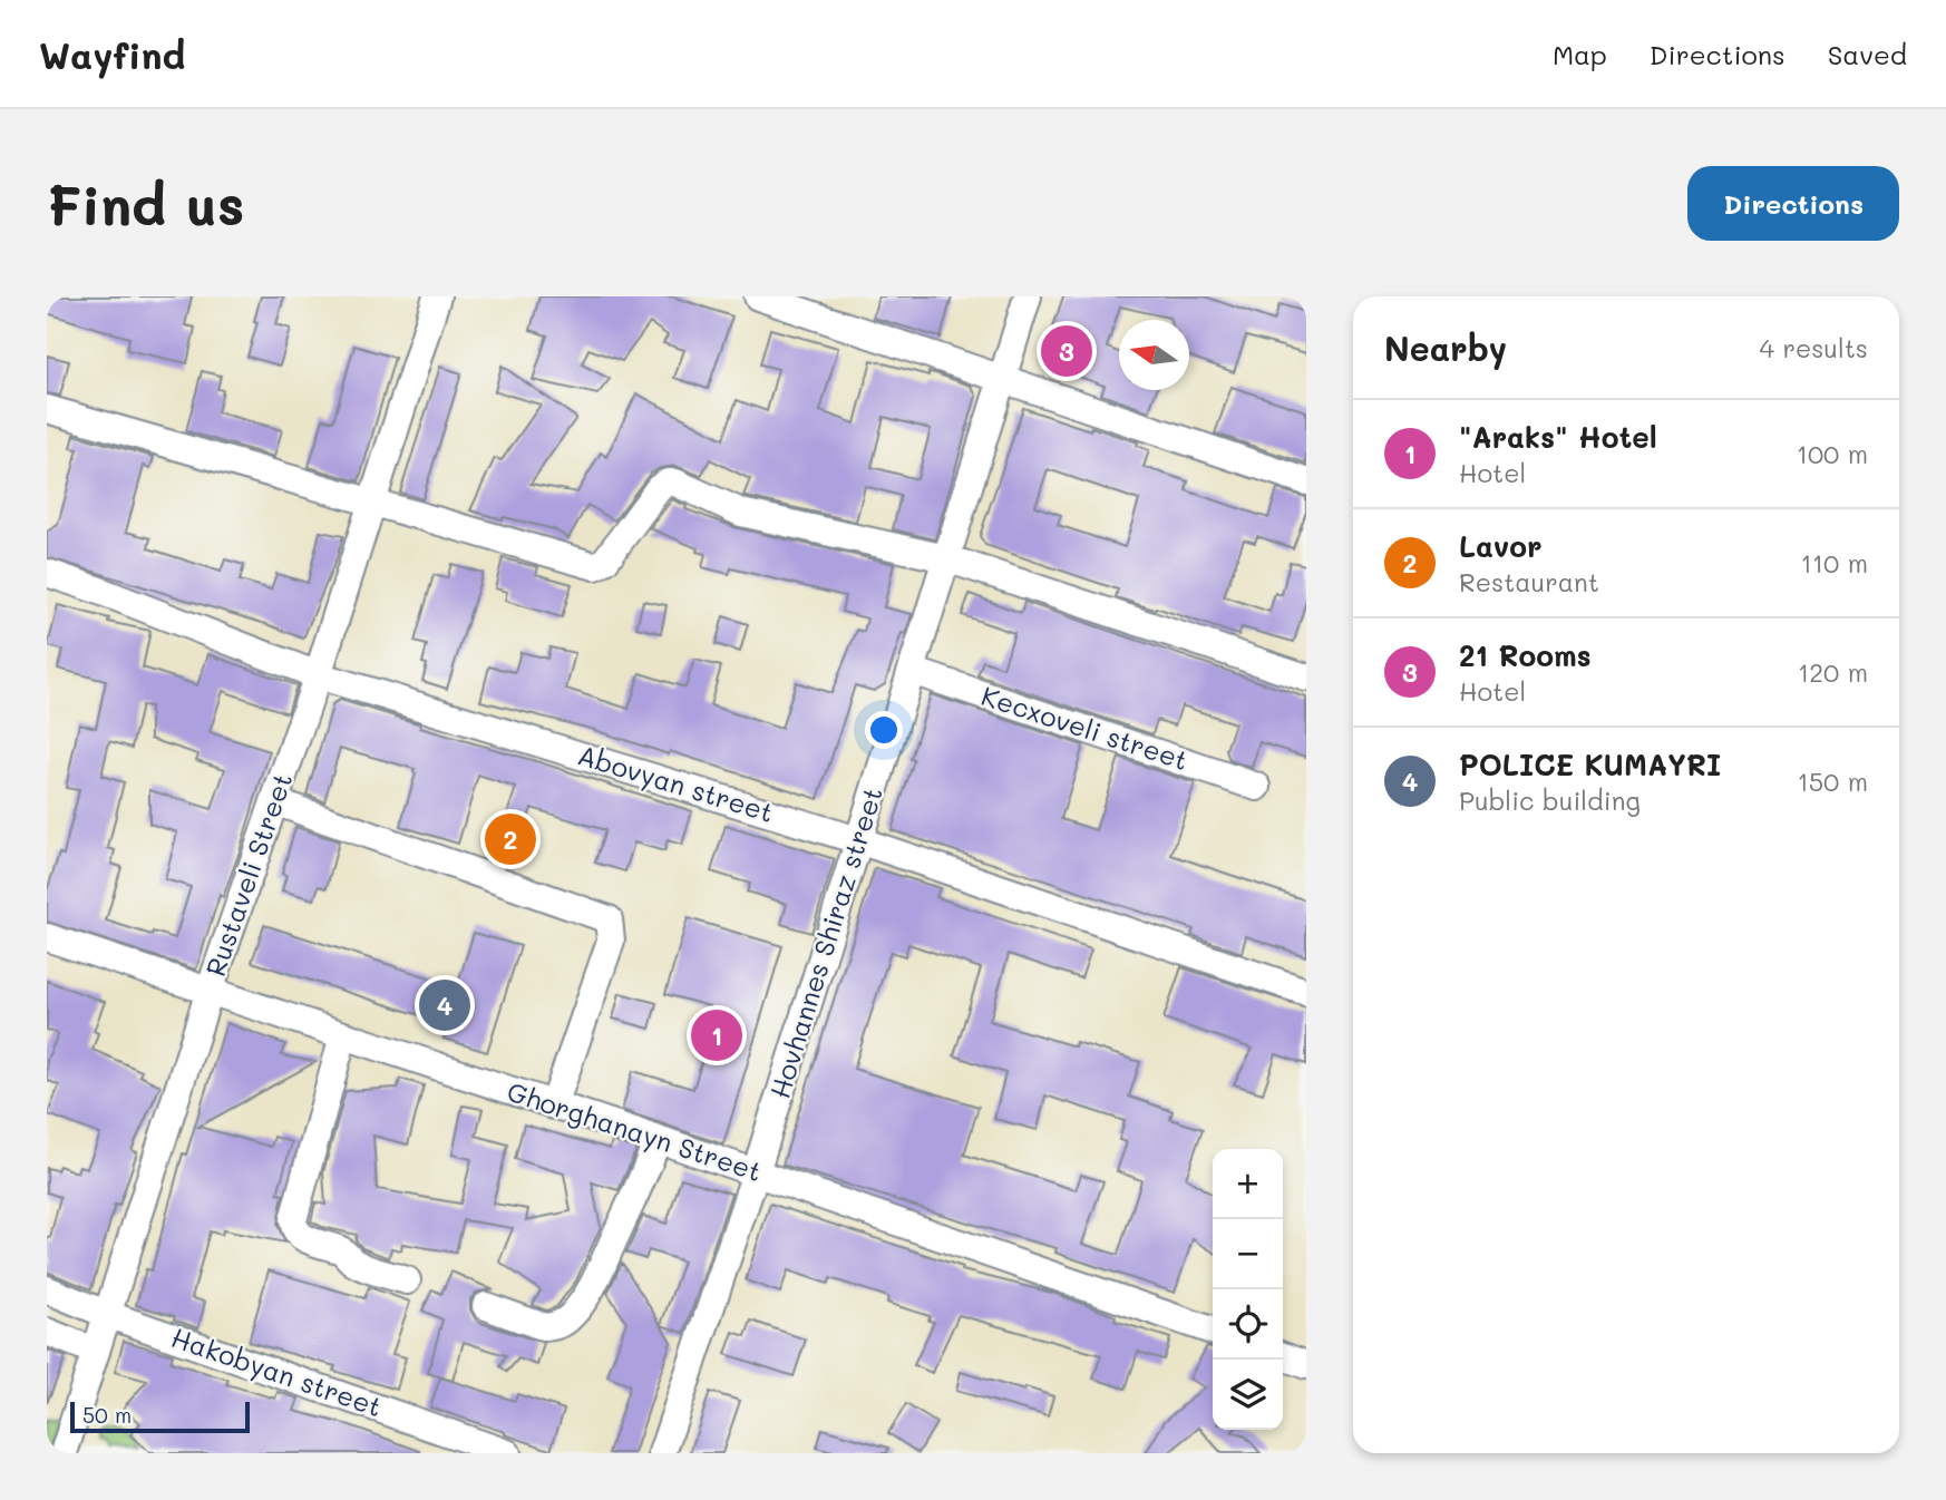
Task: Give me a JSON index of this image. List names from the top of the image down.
{
  "streets": {
    "street": [
      "Kecxoveli street",
      "Abovyan street",
      "Rustaveli Street",
      "Hovhannes Shiraz street",
      "Ghorghanayn Street",
      "Hakobyan street"
    ]
  },
  "crossings": [
    ["Kecxoveli street", "Hovhannes Shiraz street"],
    ["Abovyan street", "Rustaveli Street"],
    ["Abovyan street", "Hovhannes Shiraz street"],
    ["Rustaveli Street", "Ghorghanayn Street"],
    ["Rustaveli Street", "Hakobyan street"],
    ["Hovhannes Shiraz street", "Ghorghanayn Street"]
  ],
  "scale_bar": "50 m",
  "north": "left",
  "page": {
    "header": "Wayfind",
    "nav": ["Map", "Directions", "Saved"],
    "buttons": "Directions",
    "title": "Find us",
    "heading": ["Nearby", "4 results"],
    "pins": [
      "3",
      "2",
      "4",
      "1"
    ],
    "list": [
      {
        "mark": "1",
        "name": "\"Araks\" Hotel",
        "note": "Hotel",
        "value": "100 m"
      },
      {
        "mark": "2",
        "name": "Lavor",
        "note": "Restaurant",
        "value": "110 m"
      },
      {
        "mark": "3",
        "name": "21 Rooms",
        "note": "Hotel",
        "value": "120 m"
      },
      {
        "mark": "4",
        "name": "POLICE KUMAYRI",
        "note": "Public building",
        "value": "150 m"
      }
    ],
    "map_buttons": ["+", "−"],
    "scale": "50 m"
  }
}
